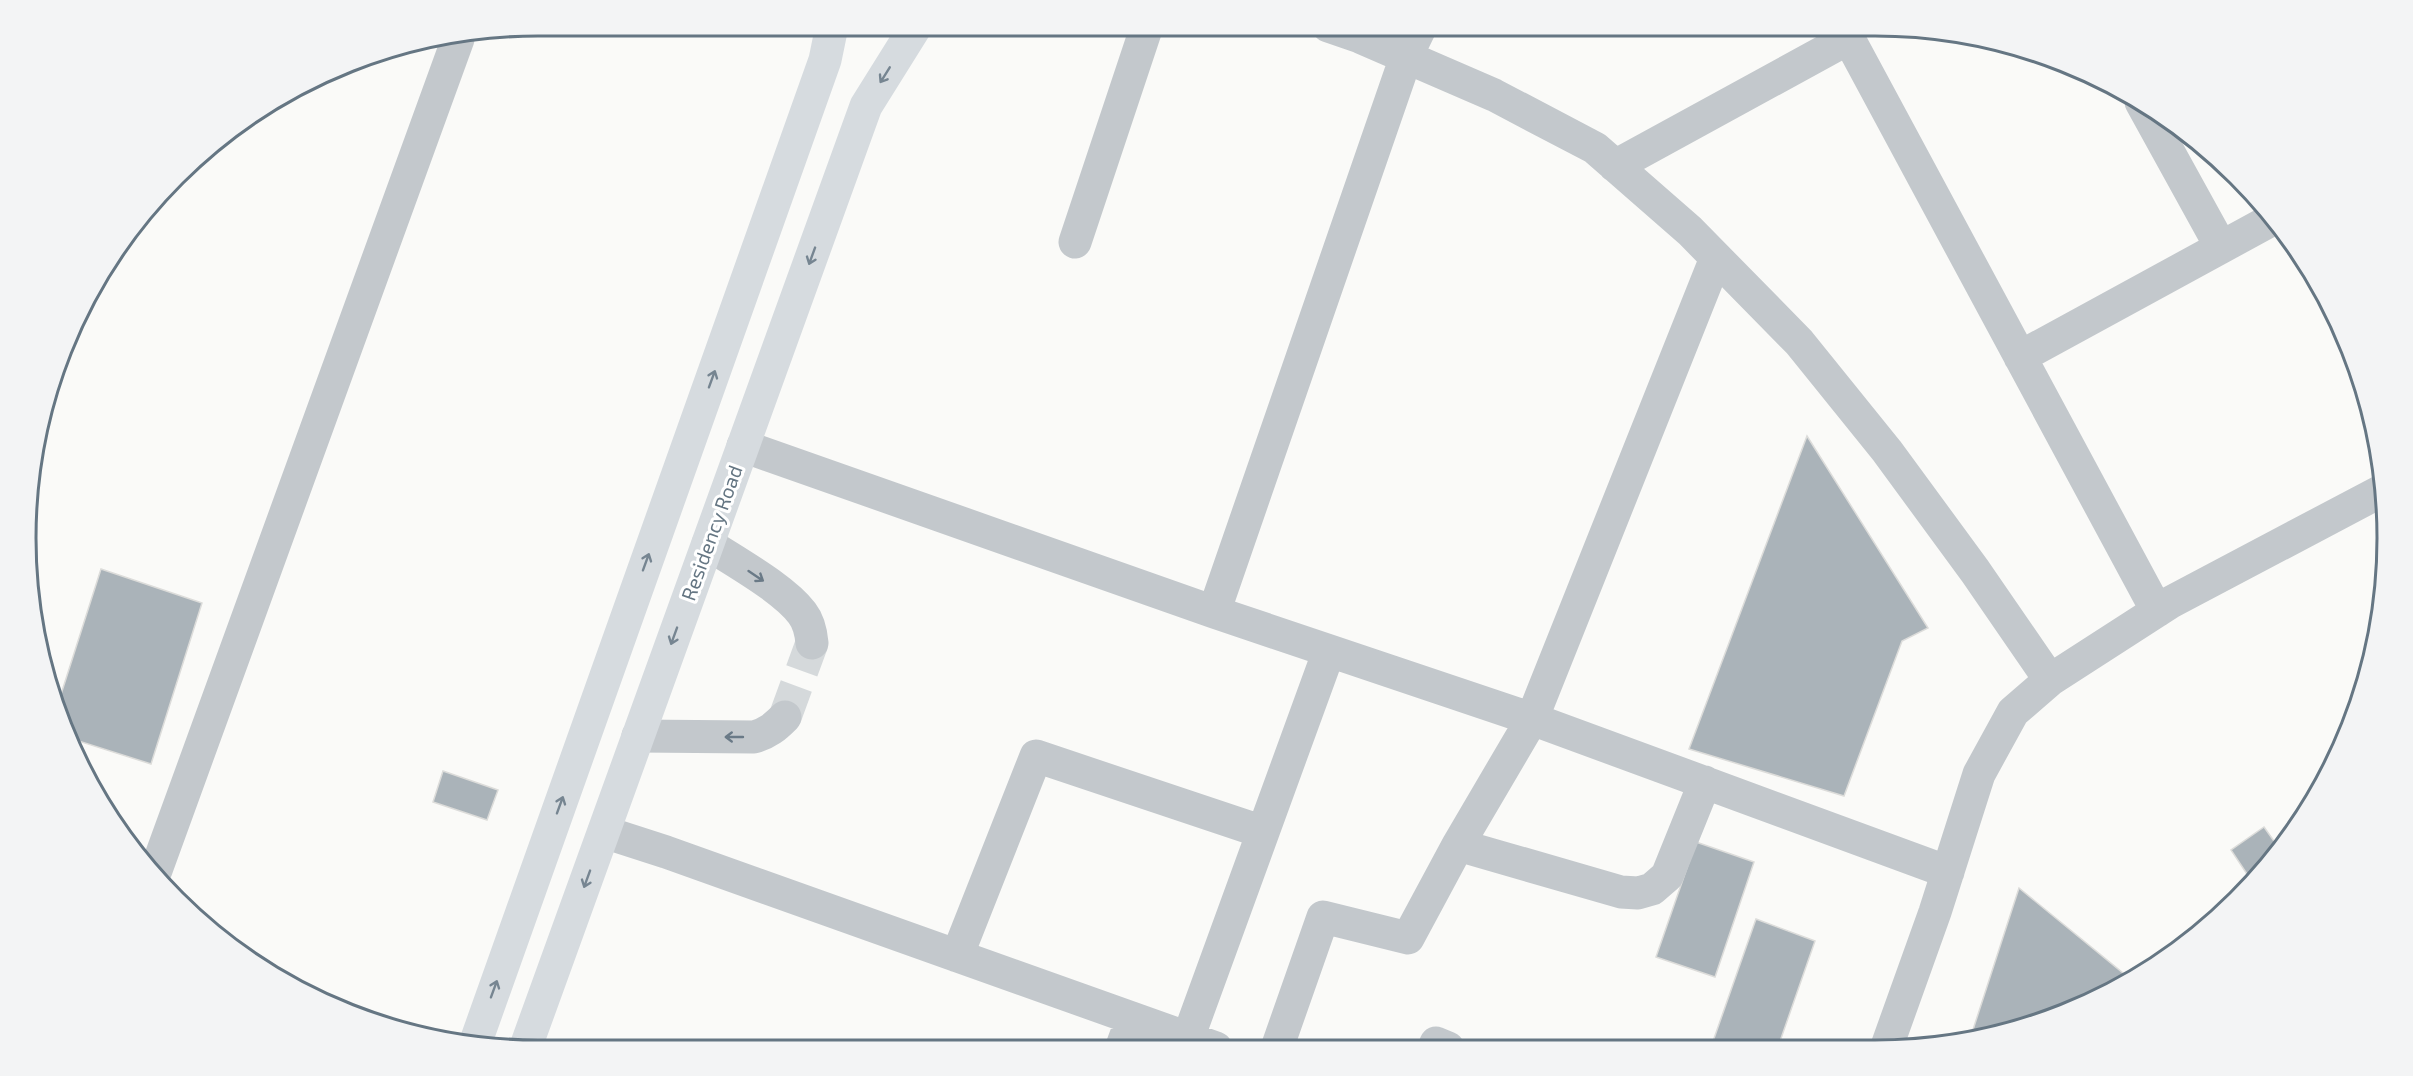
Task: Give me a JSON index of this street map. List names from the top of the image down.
{
  "streets": {
    "main road": ["Residency Road"]
  }
}
